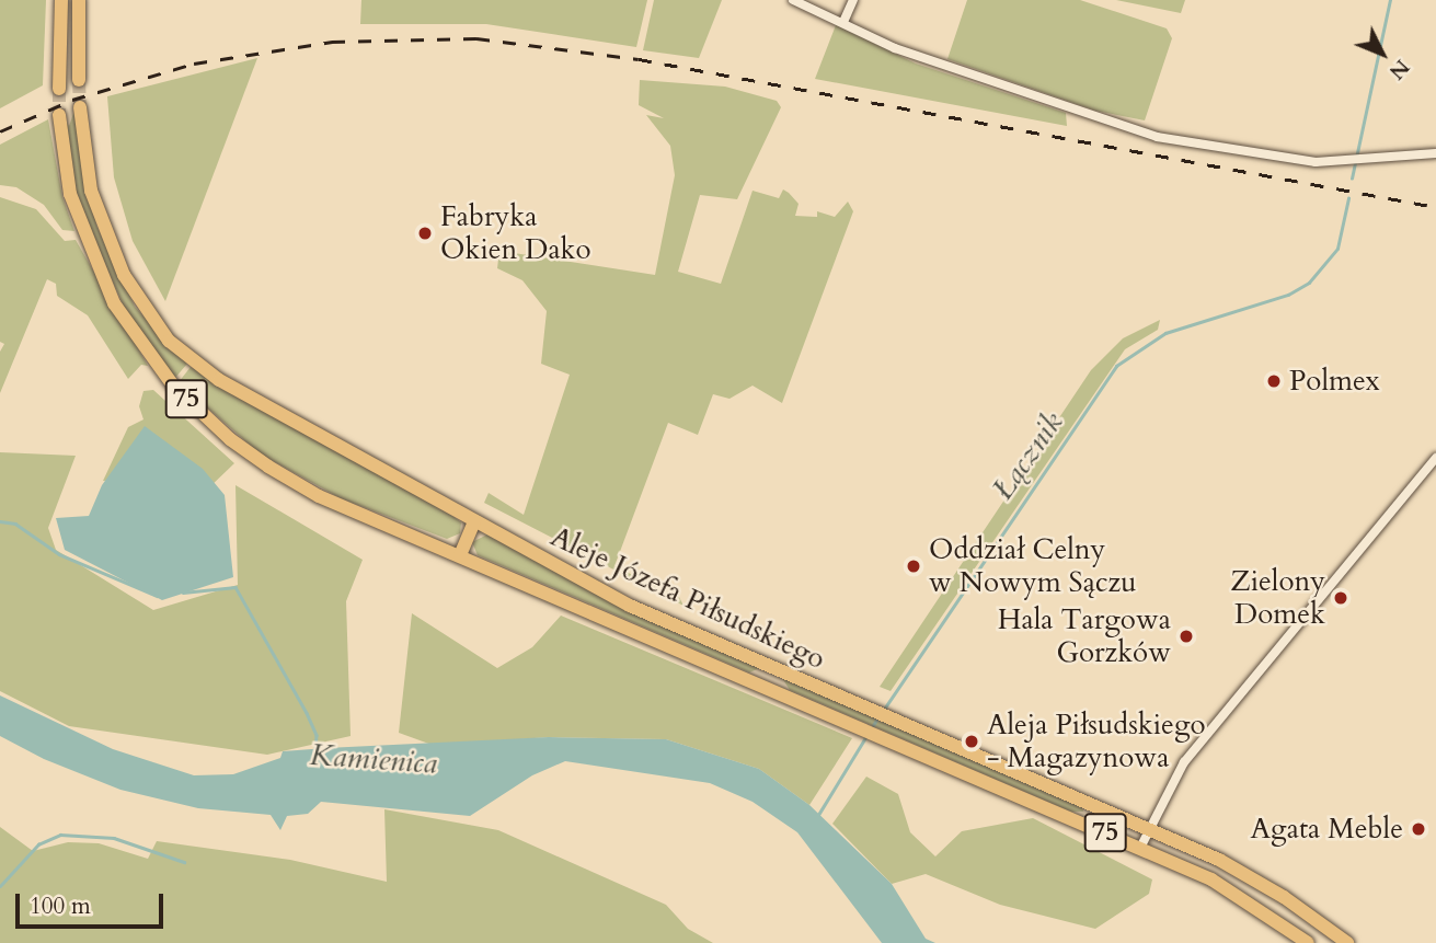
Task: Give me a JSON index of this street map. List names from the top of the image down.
{
  "streets": {
    "main road": ["75", "Aleje Józefa Piłsudskiego"]
  },
  "water": ["Łącznik", "Kamienica"],
  "places": [
    "Fabryka Okien Dako",
    "Polmex",
    "Oddział Celny w Nowym Sączu",
    "Zielony Domek",
    "Hala Targowa Gorzków",
    "Aleja Piłsudskiego - Magazynowa",
    "Agata Meble"
  ],
  "scale_bar": "100 m",
  "north": "bottom right"
}
